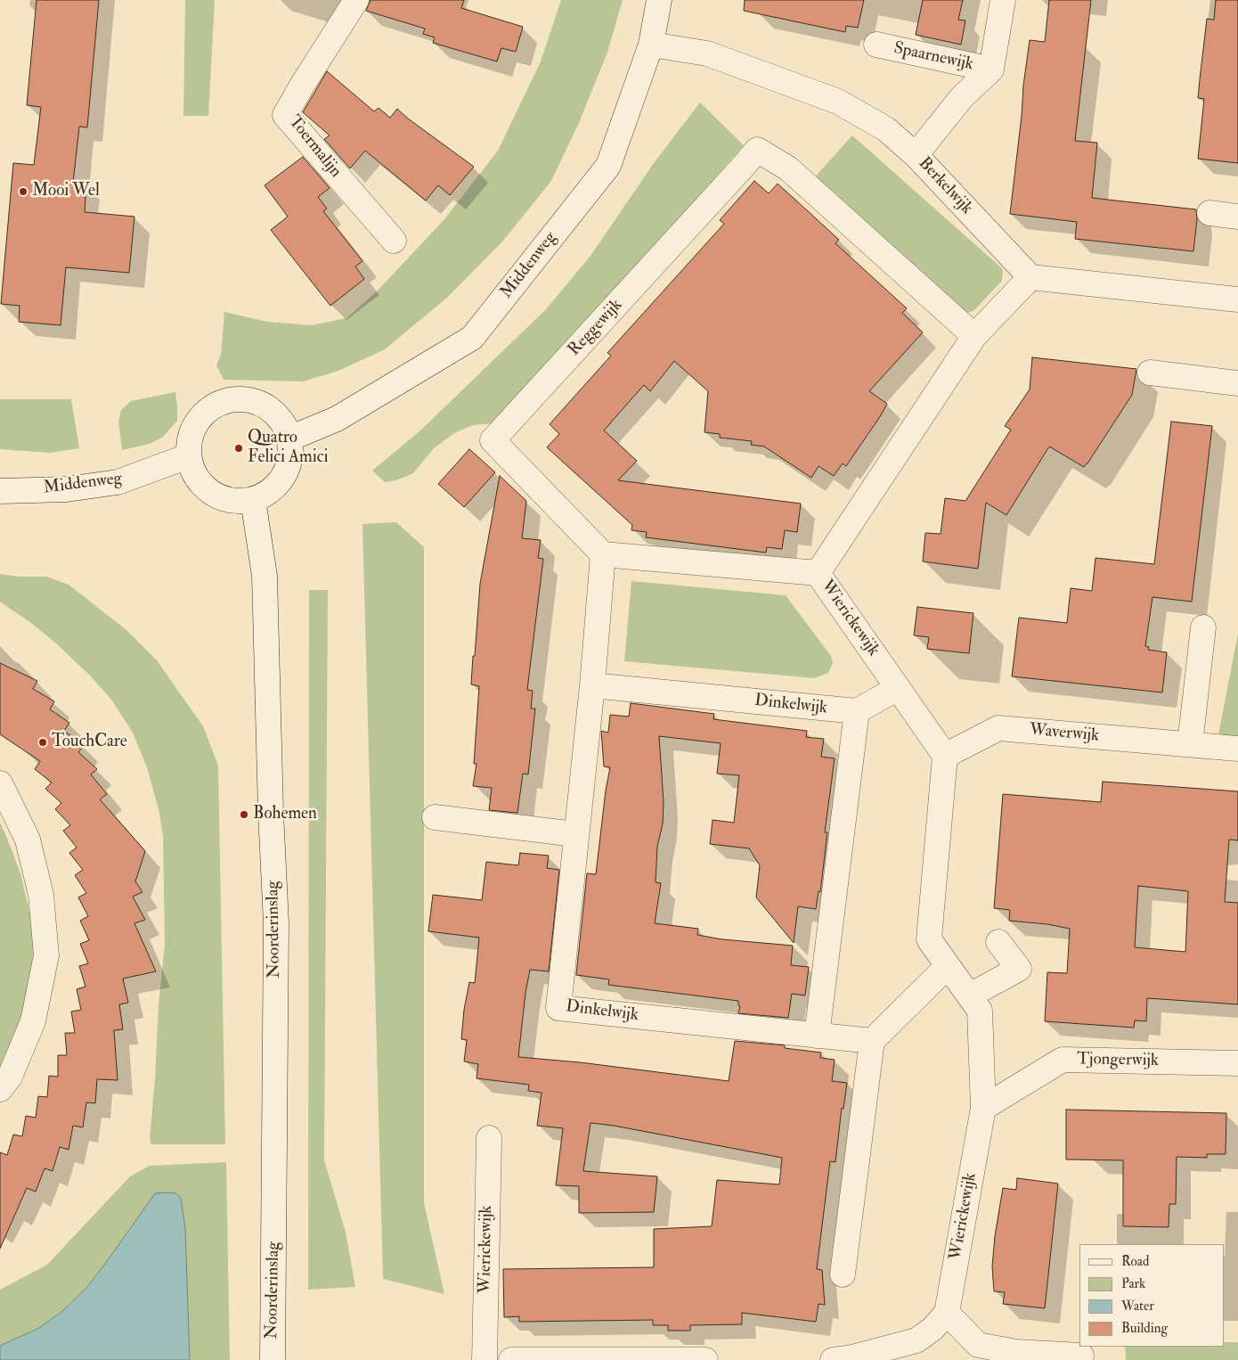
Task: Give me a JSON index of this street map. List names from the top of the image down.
{
  "streets": {
    "street": [
      "Spaarnewijk",
      "Toermalijn",
      "Berkelwijk",
      "Middenweg",
      "Reggewijk",
      "Wierickewijk",
      "Dinkelwijk",
      "Waverwijk",
      "Noorderinslag",
      "Tjongerwijk"
    ]
  },
  "crossings": [
    ["Spaarnewijk", "Berkelwijk"],
    ["Berkelwijk", "Middenweg"],
    ["Berkelwijk", "Wierickewijk"],
    ["Middenweg", "Noorderinslag"],
    ["Reggewijk", "Wierickewijk"],
    ["Reggewijk", "Dinkelwijk"],
    ["Wierickewijk", "Waverwijk"],
    ["Wierickewijk", "Tjongerwijk"]
  ],
  "places": [
    "Mooi Wel",
    "Quatro Felici Amici",
    "TouchCare",
    "Bohemen"
  ],
  "legend": [
    "Road",
    "Park",
    "Water",
    "Building"
  ]
}
